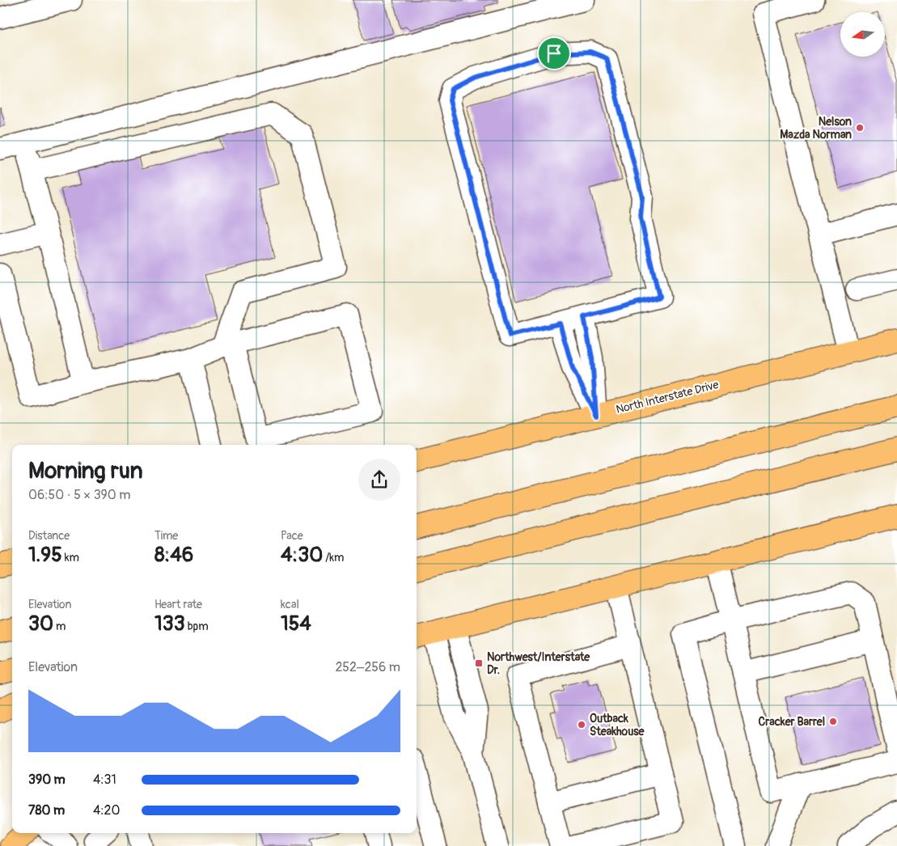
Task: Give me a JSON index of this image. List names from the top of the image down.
{
  "streets": {
    "main road": ["North Interstate Drive"]
  },
  "places": {
    "other": ["Nelson Mazda Norman", "Cracker Barrel", "Outback Steakhouse"],
    "transit": ["Northwest/Interstate Dr."]
  },
  "north": "left",
  "page": {
    "heading": ["Morning run", "06:50 · 5 × 390 m"],
    "stats": [
      ["Distance", "1.95 km"],
      ["Time", "8:46"],
      ["Pace", "4:30 /km"],
      ["Elevation", "30 m"],
      ["Heart rate", "133 bpm"],
      ["kcal", "154"]
    ],
    "chart": ["Elevation", "252–256 m"],
    "list": [
      {
        "name": "390 m",
        "note": "4:31"
      },
      {
        "name": "780 m",
        "note": "4:20"
      }
    ]
  }
}
